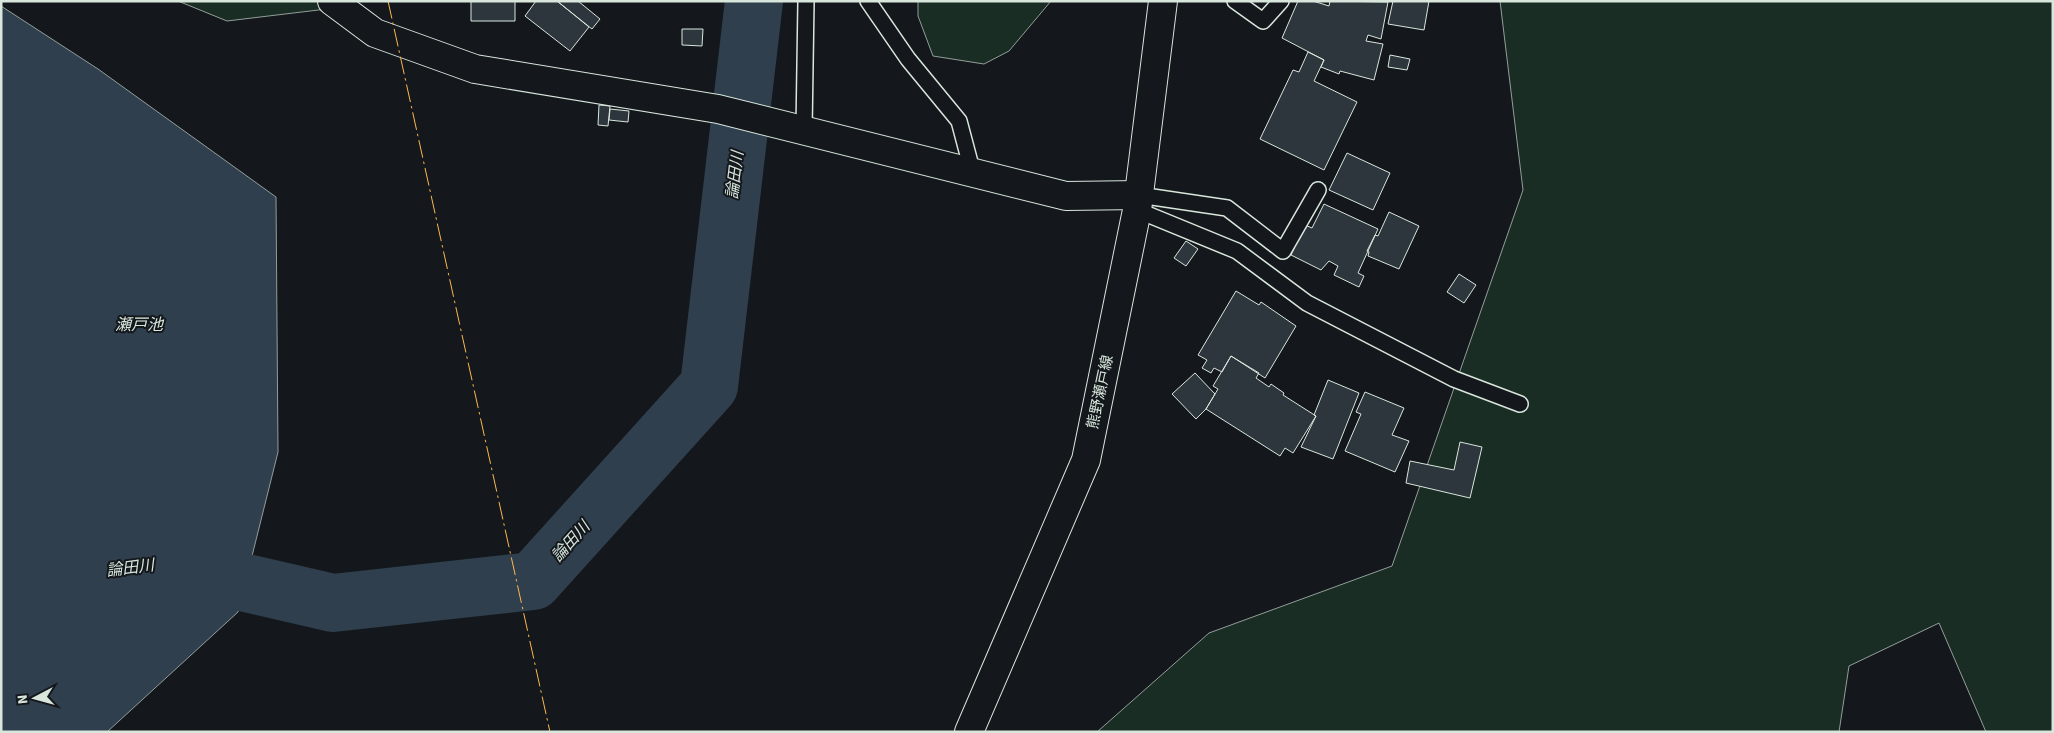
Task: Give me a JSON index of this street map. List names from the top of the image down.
{
  "streets": {
    "street": ["熊野瀬戸線"]
  },
  "water": ["論田川", "瀬戸池"],
  "north": "left"
}
